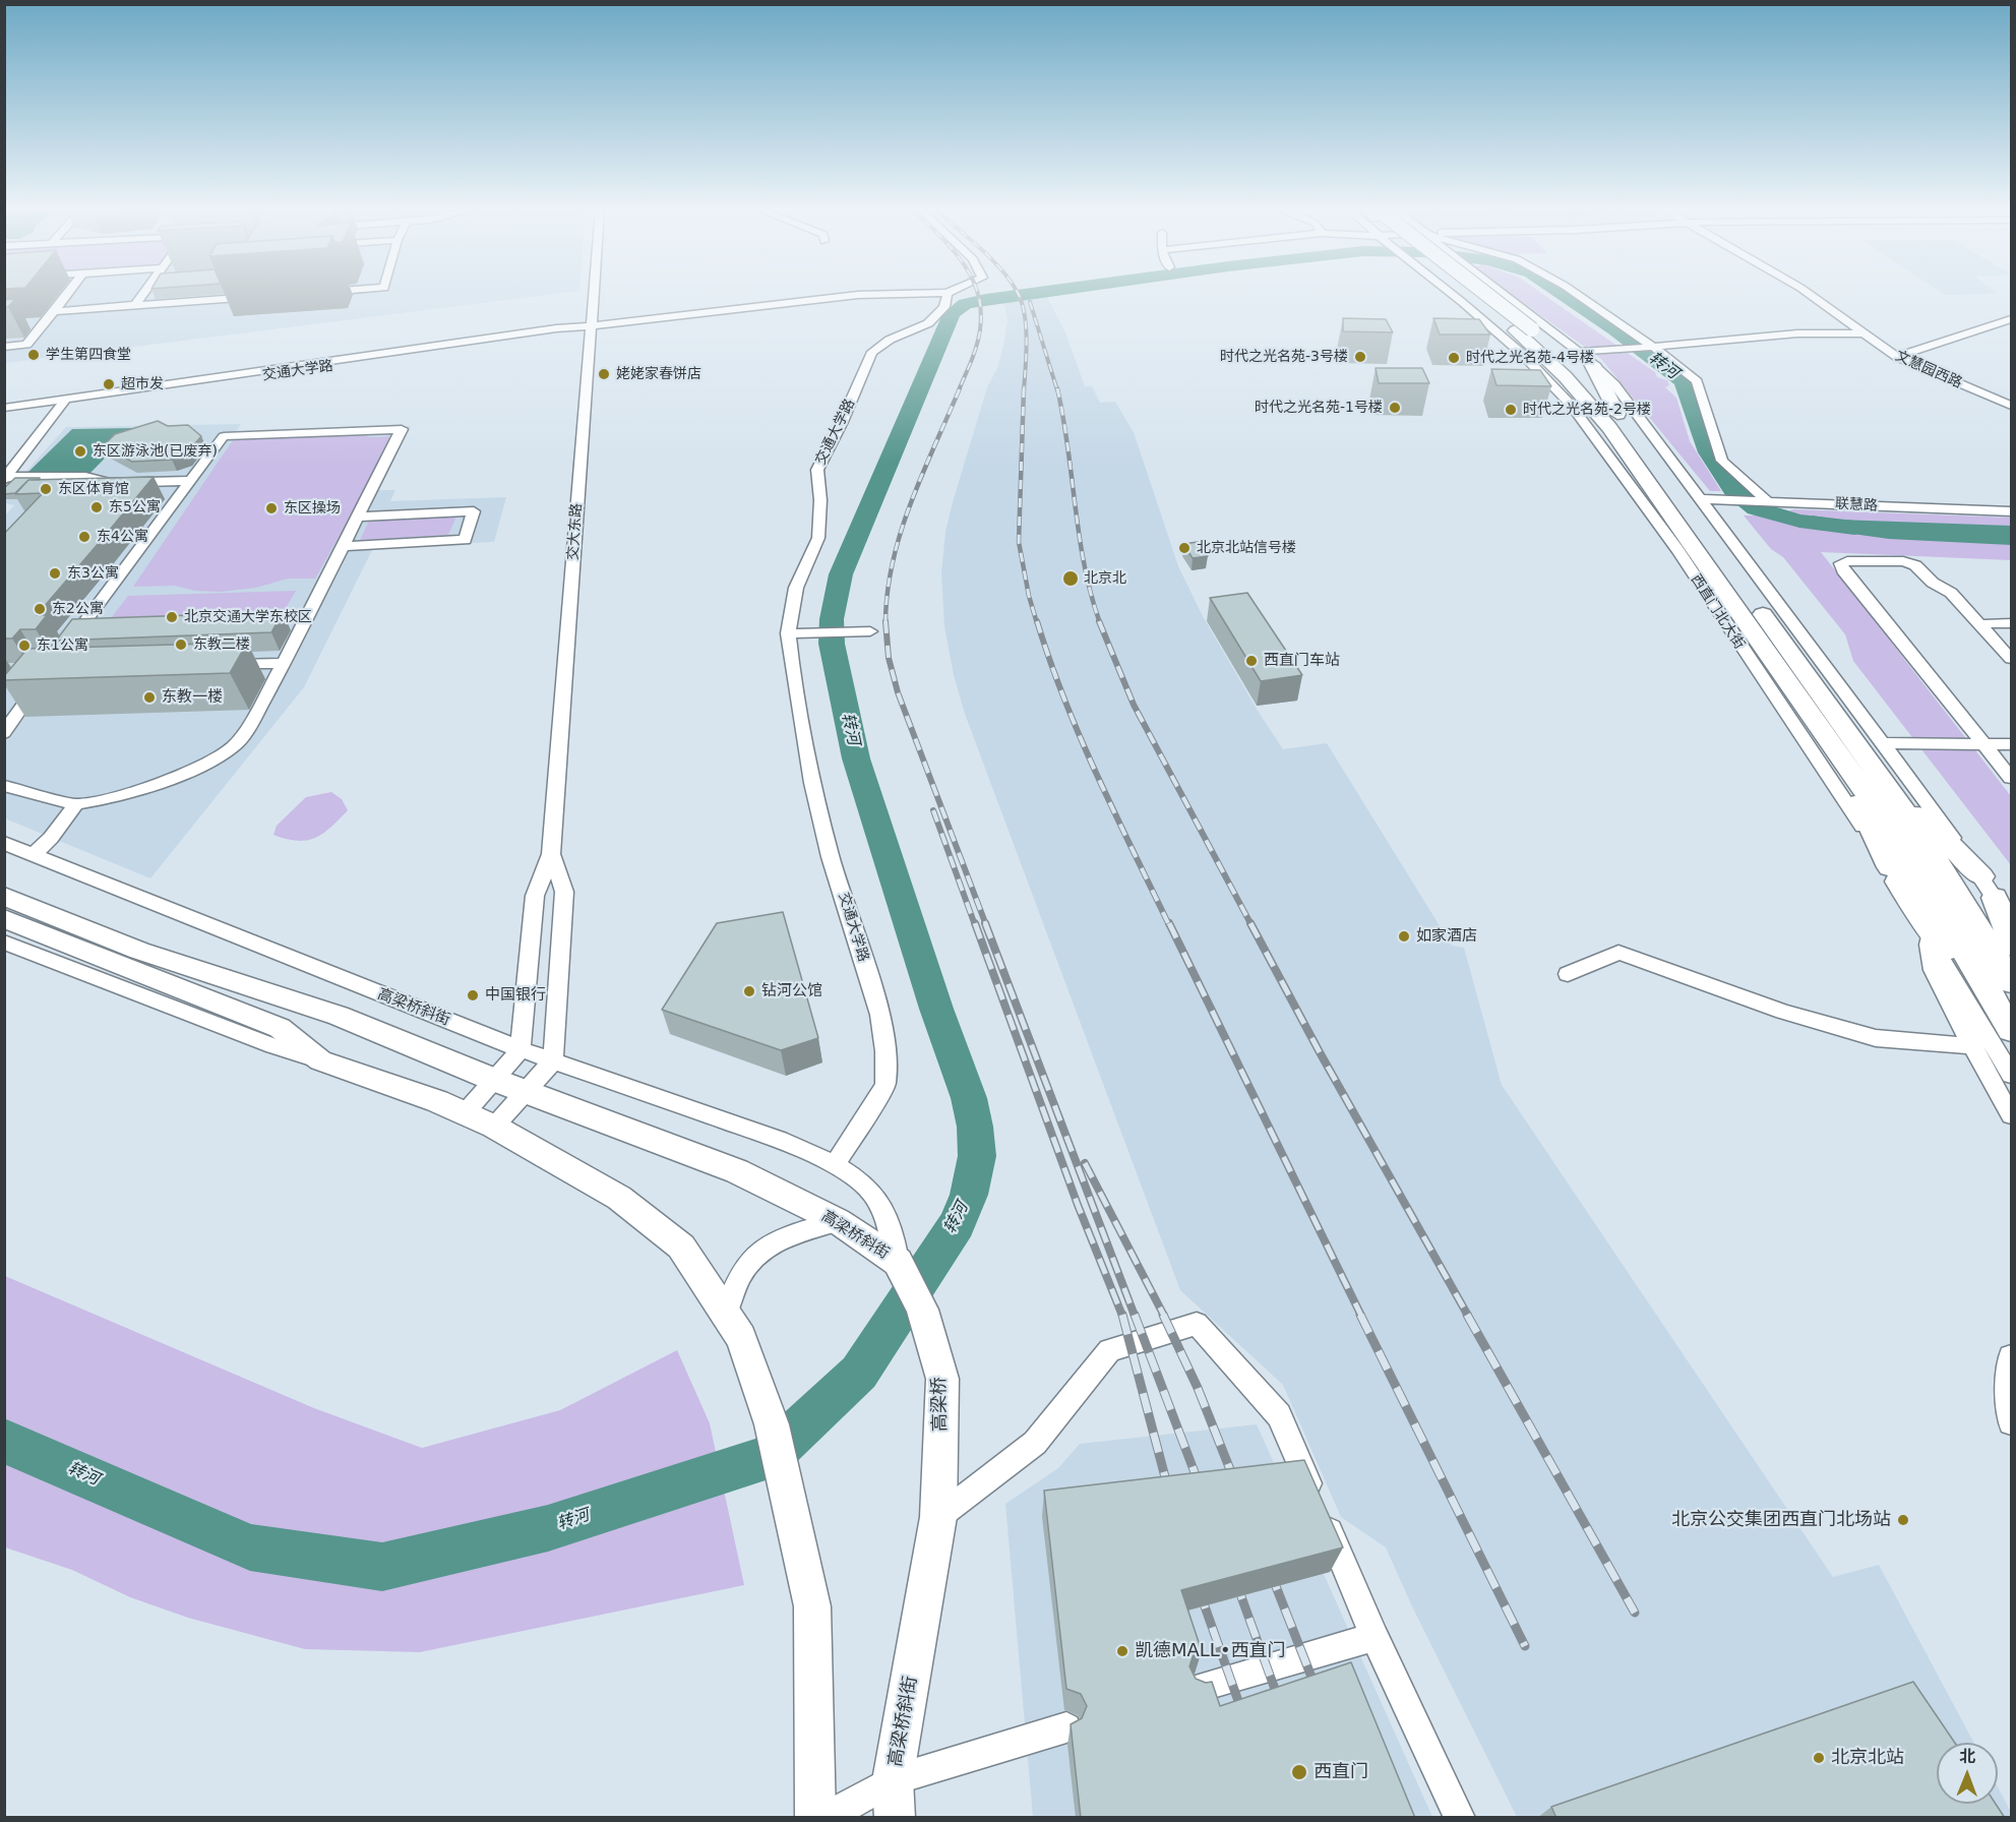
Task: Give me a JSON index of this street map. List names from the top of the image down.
{
  "streets": {
    "highway": ["西直门北大街"],
    "main road": ["高梁桥斜街", "高梁桥"],
    "street": [
      "文慧园西路",
      "交通大学路",
      "联慧路",
      "交大东路"
    ]
  },
  "crossings": [
    ["交通大学路", "交大东路"],
    ["交通大学路", "高梁桥斜街"],
    ["联慧路", "西直门北大街"],
    ["交大东路", "高梁桥斜街"],
    ["高梁桥斜街", "高梁桥"]
  ],
  "water": ["转河"],
  "places": [
    "学生第四食堂",
    "时代之光名苑-3号楼",
    "时代之光名苑-4号楼",
    "姥姥家春饼店",
    "超市发",
    "时代之光名苑-1号楼",
    "时代之光名苑-2号楼",
    "东区游泳池(已废弃)",
    "东区体育馆",
    "东5公寓",
    "东区操场",
    "东4公寓",
    "北京北站信号楼",
    "东3公寓",
    "北京北",
    "东2公寓",
    "北京交通大学东校区",
    "东教二楼",
    "东1公寓",
    "西直门车站",
    "东教一楼",
    "如家酒店",
    "钻河公馆",
    "中国银行",
    "北京公交集团西直门北场站",
    "凯德MALL•西直门",
    "北京北站",
    "西直门"
  ],
  "north": "top"
}
